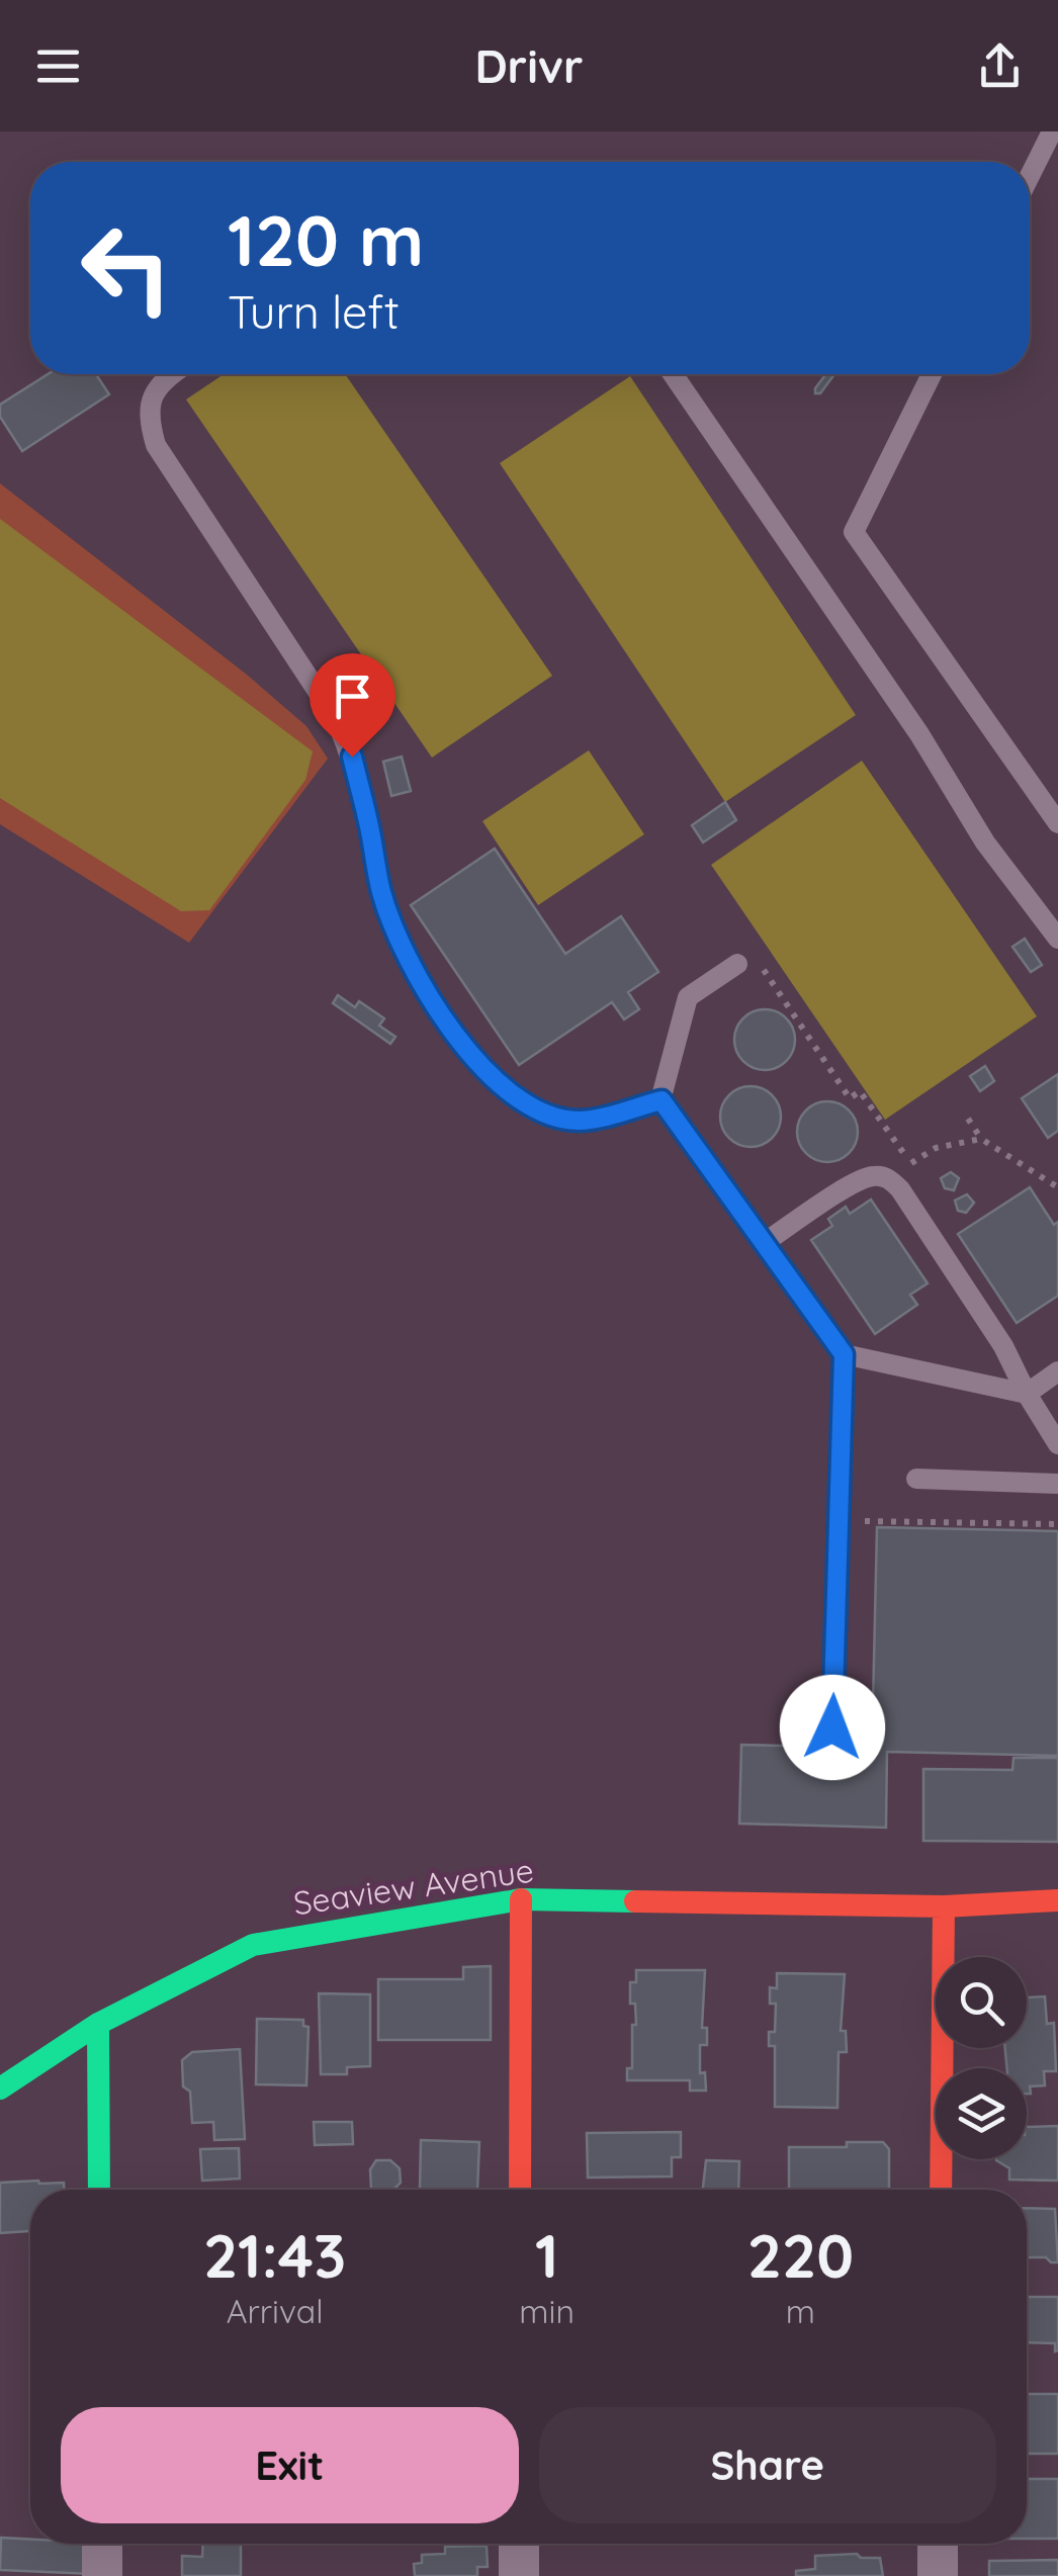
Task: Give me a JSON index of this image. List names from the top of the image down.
{
  "streets": {
    "street": ["Seaview Avenue"]
  },
  "page": {
    "header": "Drivr",
    "turn": ["120 m", "Turn left"],
    "eta": [
      "21:43",
      "Arrival",
      "1",
      "min",
      "220",
      "m"
    ],
    "buttons": ["Exit", "Share"]
  }
}
